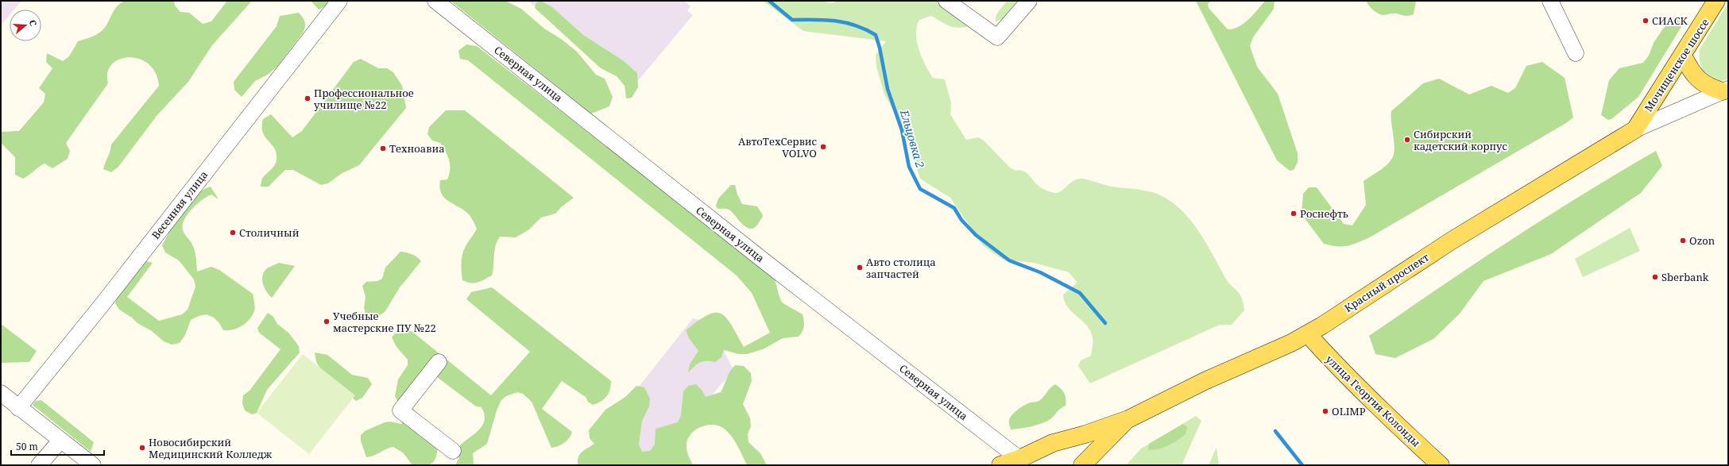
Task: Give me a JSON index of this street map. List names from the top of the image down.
{
  "streets": {
    "main road": ["Мочищенское шоссе", "Красный проспект", "улица Георгия Колонды"],
    "street": ["Северная улица", "Весенняя улица"]
  },
  "crossings": [
    ["Мочищенское шоссе", "Красный проспект"],
    ["Северная улица", "Красный проспект"],
    ["Красный проспект", "улица Георгия Колонды"]
  ],
  "water": ["Ельцовка 2"],
  "places": [
    "СИАСК",
    "Профессиональное училище №22",
    "Сибирский кадетский корпус",
    "АвтоТехСервис VOLVO",
    "Техноавиа",
    "Роснефть",
    "Столичный",
    "Ozon",
    "Авто столица запчастей",
    "Sberbank",
    "Учебные мастерские ПУ №22",
    "OLIMP",
    "Новосибирский Медицинский Колледж"
  ],
  "scale_bar": "50 m",
  "north": "right"
}
